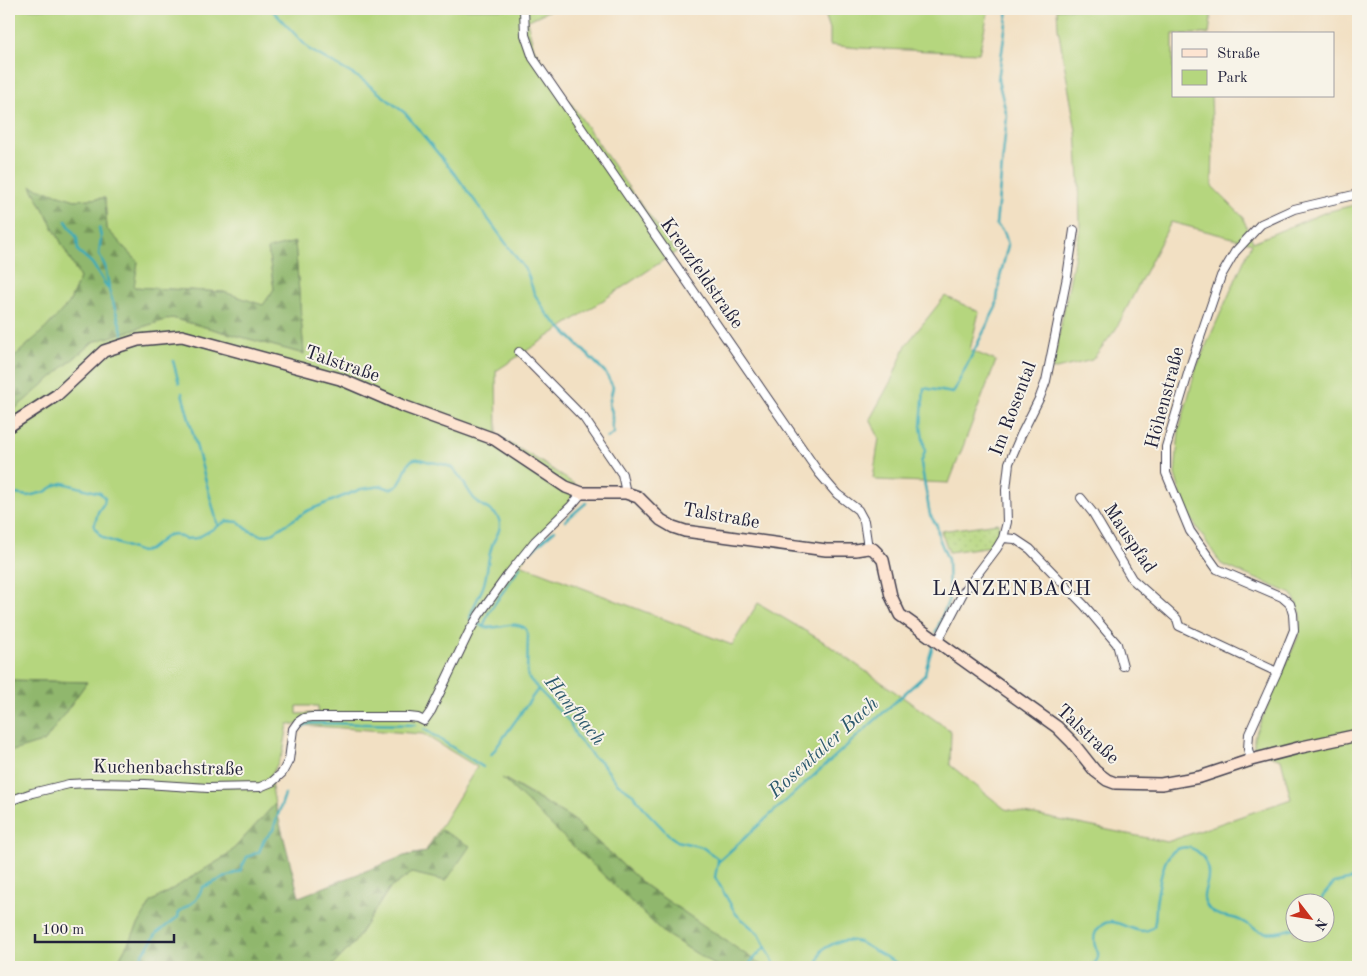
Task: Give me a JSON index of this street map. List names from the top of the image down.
{
  "streets": {
    "main road": ["Talstraße"],
    "street": [
      "Kreuzfeldstraße",
      "Höhenstraße",
      "Im Rosental",
      "Mauspfad",
      "Kuchenbachstraße"
    ]
  },
  "crossings": [
    ["Kreuzfeldstraße", "Talstraße"],
    ["Talstraße", "Höhenstraße"],
    ["Talstraße", "Im Rosental"],
    ["Talstraße", "Kuchenbachstraße"],
    ["Höhenstraße", "Mauspfad"]
  ],
  "districts": ["LANZENBACH"],
  "water": ["Hanfbach", "Rosentaler Bach"],
  "legend": ["Straße", "Park"],
  "scale_bar": "100 m",
  "north": "bottom right"
}
